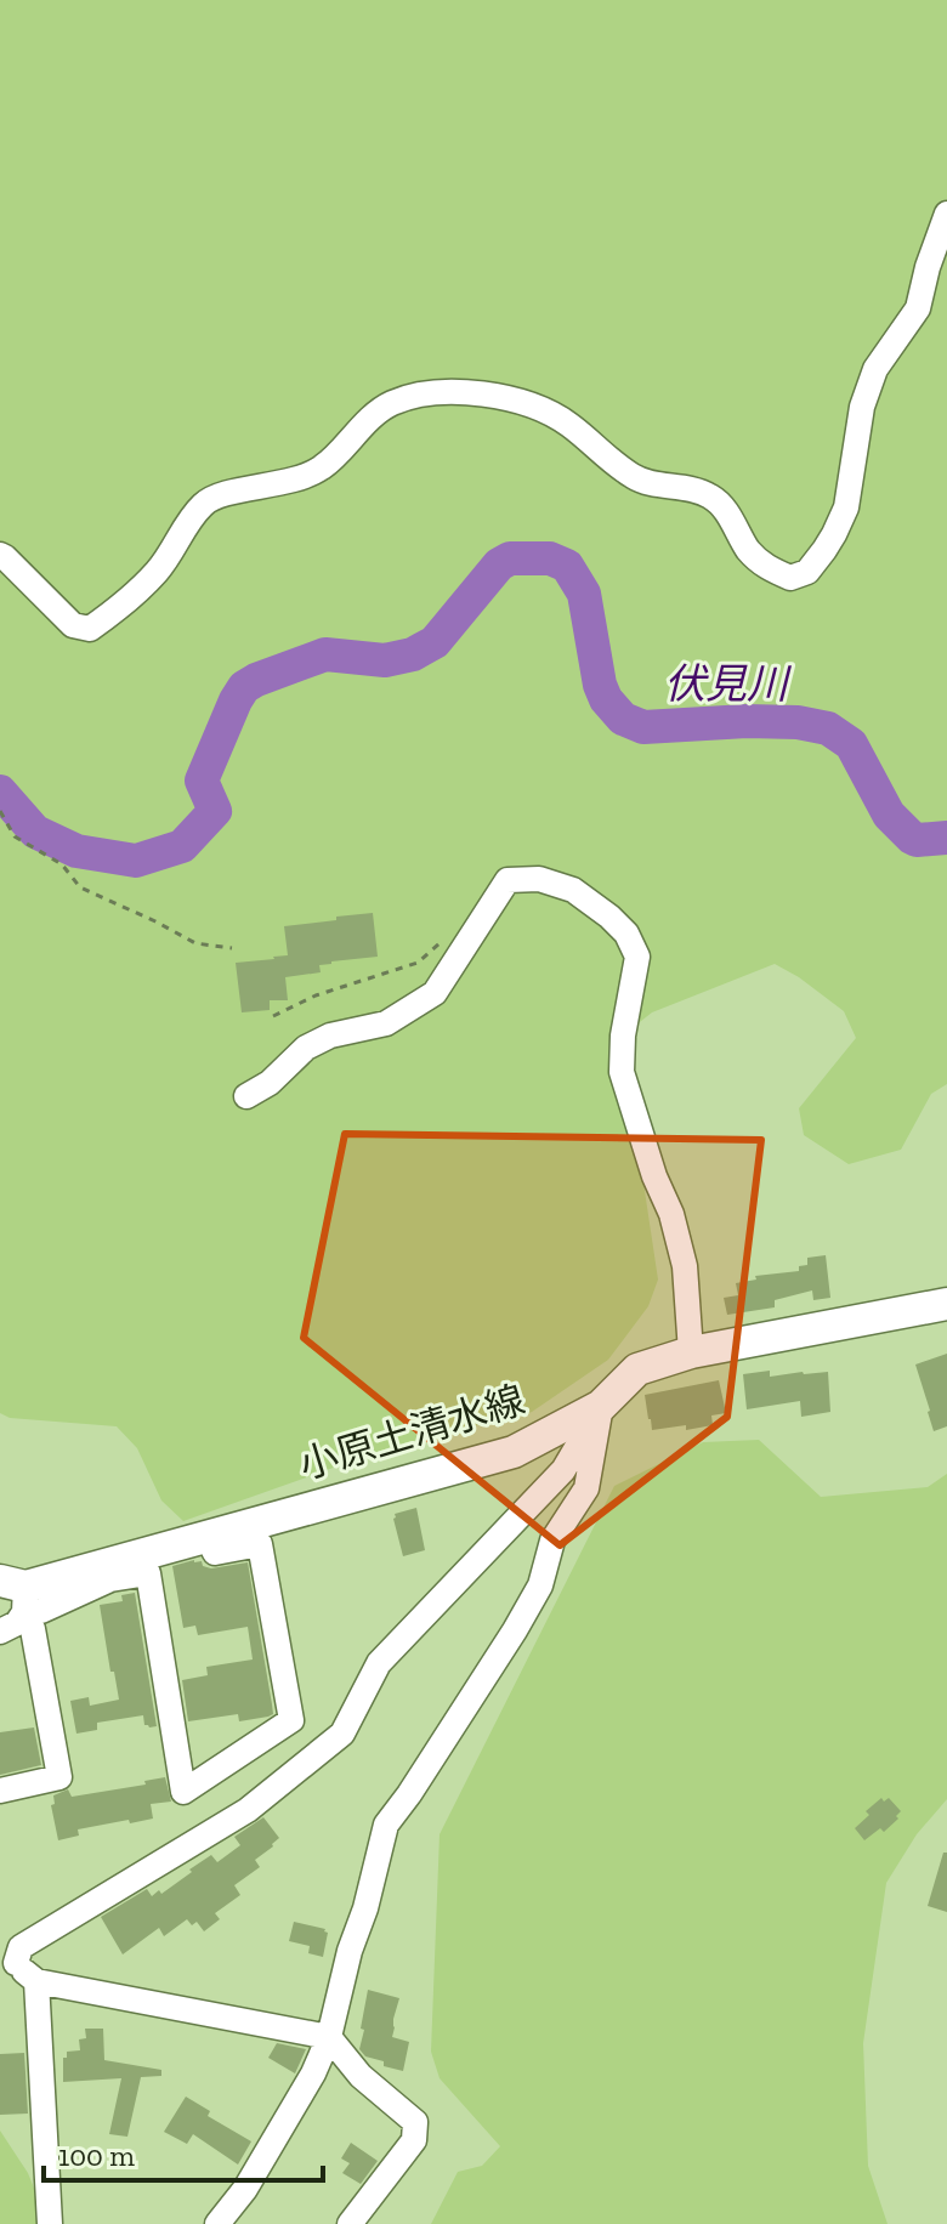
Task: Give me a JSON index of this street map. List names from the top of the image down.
{
  "streets": {
    "main road": ["小原土清水線"]
  },
  "water": ["伏見川"],
  "scale_bar": "100 m"
}
